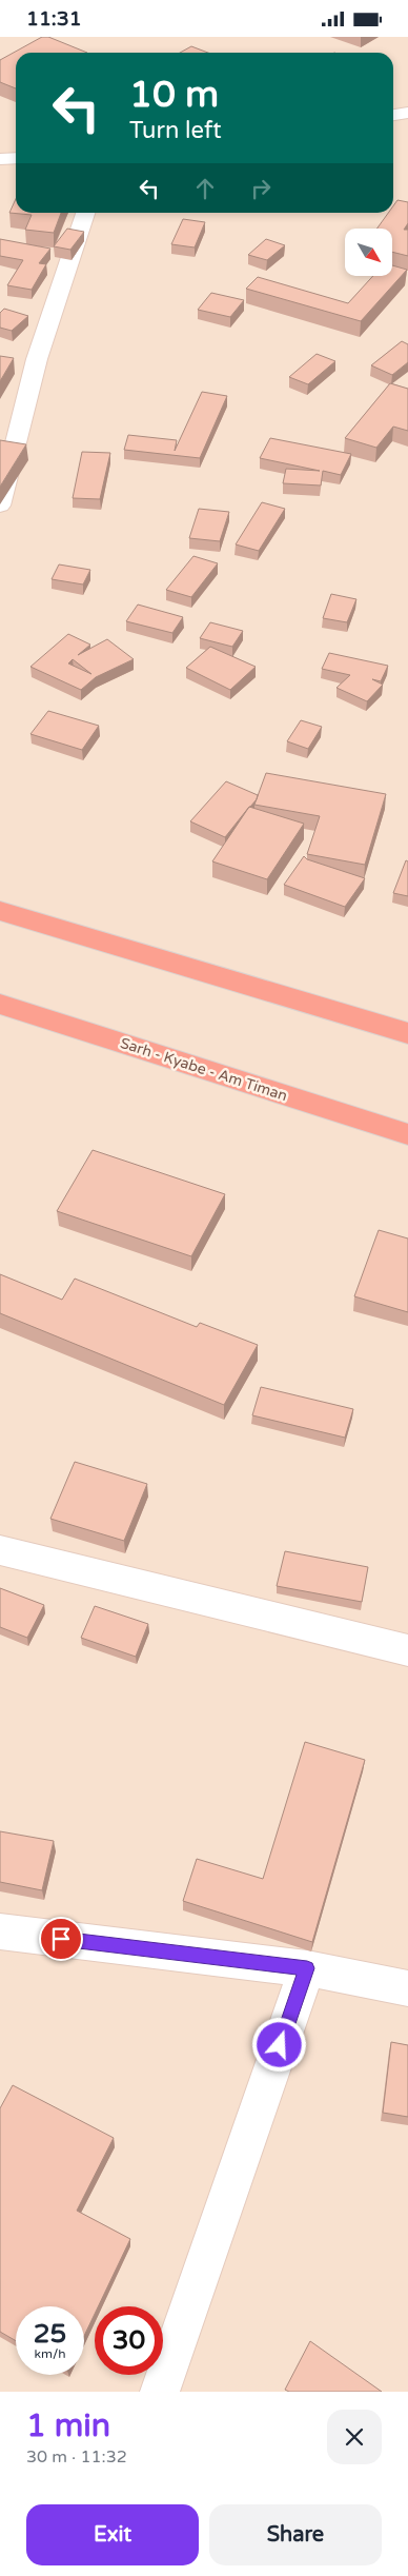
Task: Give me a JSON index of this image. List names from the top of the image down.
{
  "streets": {
    "highway": ["Sarh - Kyabe - Am Timan"]
  },
  "north": "bottom right",
  "page": {
    "status": "11:31",
    "turn": ["10 m", "Turn left"],
    "speed": "25 km/h",
    "limit": "30",
    "heading": ["1 min", "30 m · 11:32"],
    "buttons": ["Exit", "Share"]
  }
}
